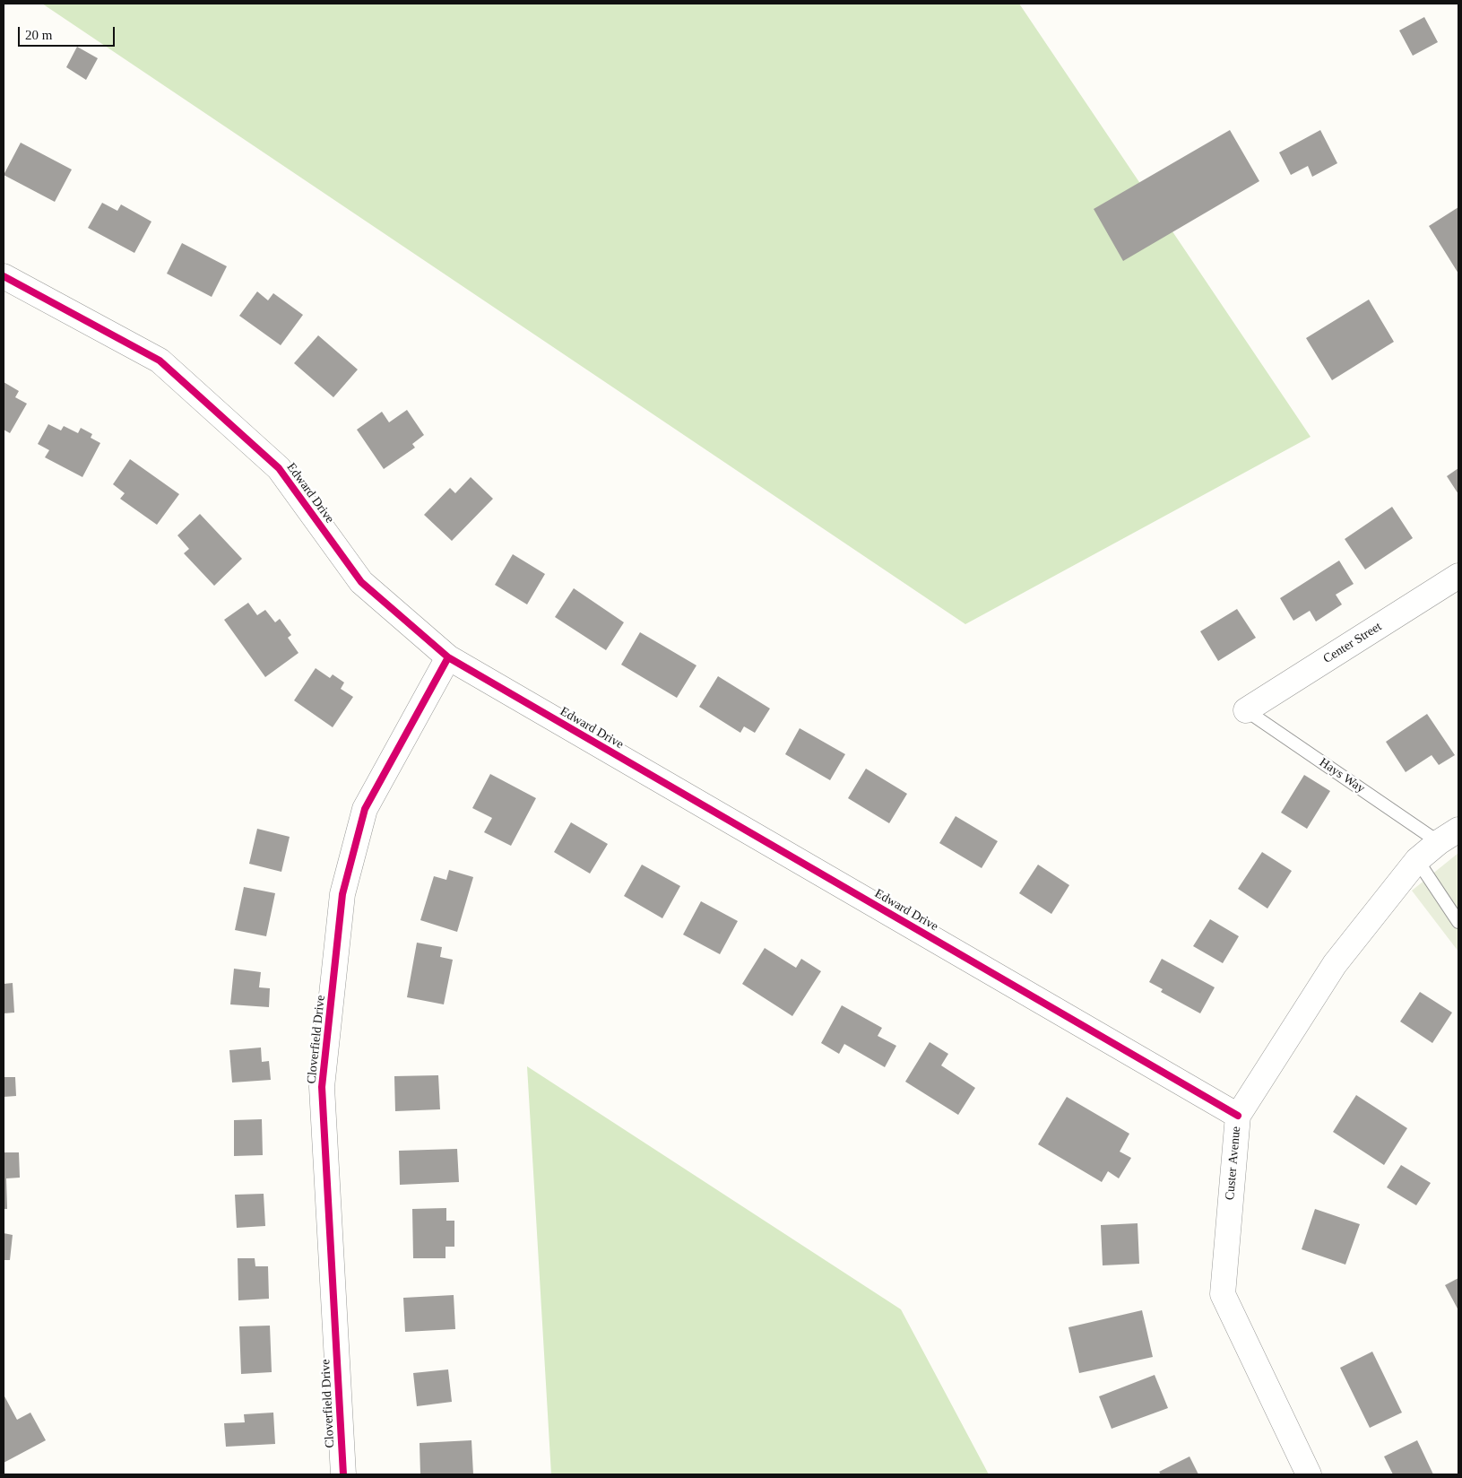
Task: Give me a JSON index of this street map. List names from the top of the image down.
{
  "streets": {
    "street": [
      "Edward Drive",
      "Center Street",
      "Cloverfield Drive",
      "Custer Avenue"
    ],
    "lane": ["Hays Way"]
  },
  "crossings": [
    ["Edward Drive", "Cloverfield Drive"],
    ["Edward Drive", "Custer Avenue"],
    ["Center Street", "Hays Way"],
    ["Hays Way", "Custer Avenue"]
  ],
  "scale_bar": "20 m"
}
